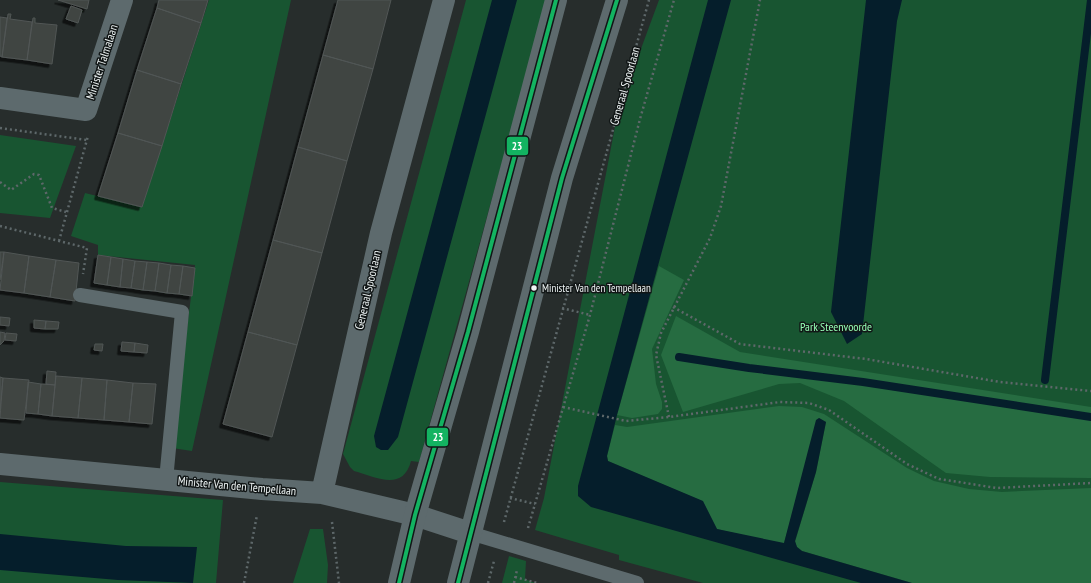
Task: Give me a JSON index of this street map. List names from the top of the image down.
{
  "streets": {
    "street": ["Minister Talmalaan", "Generaal Spoorlaan", "Minister Van den Tempellaan"]
  },
  "crossings": [
    ["Generaal Spoorlaan", "Minister Van den Tempellaan"]
  ],
  "parks": ["Park Steenvoorde"],
  "places": ["Minister Van den Tempellaan"],
  "lines": ["transit line 23"]
}
